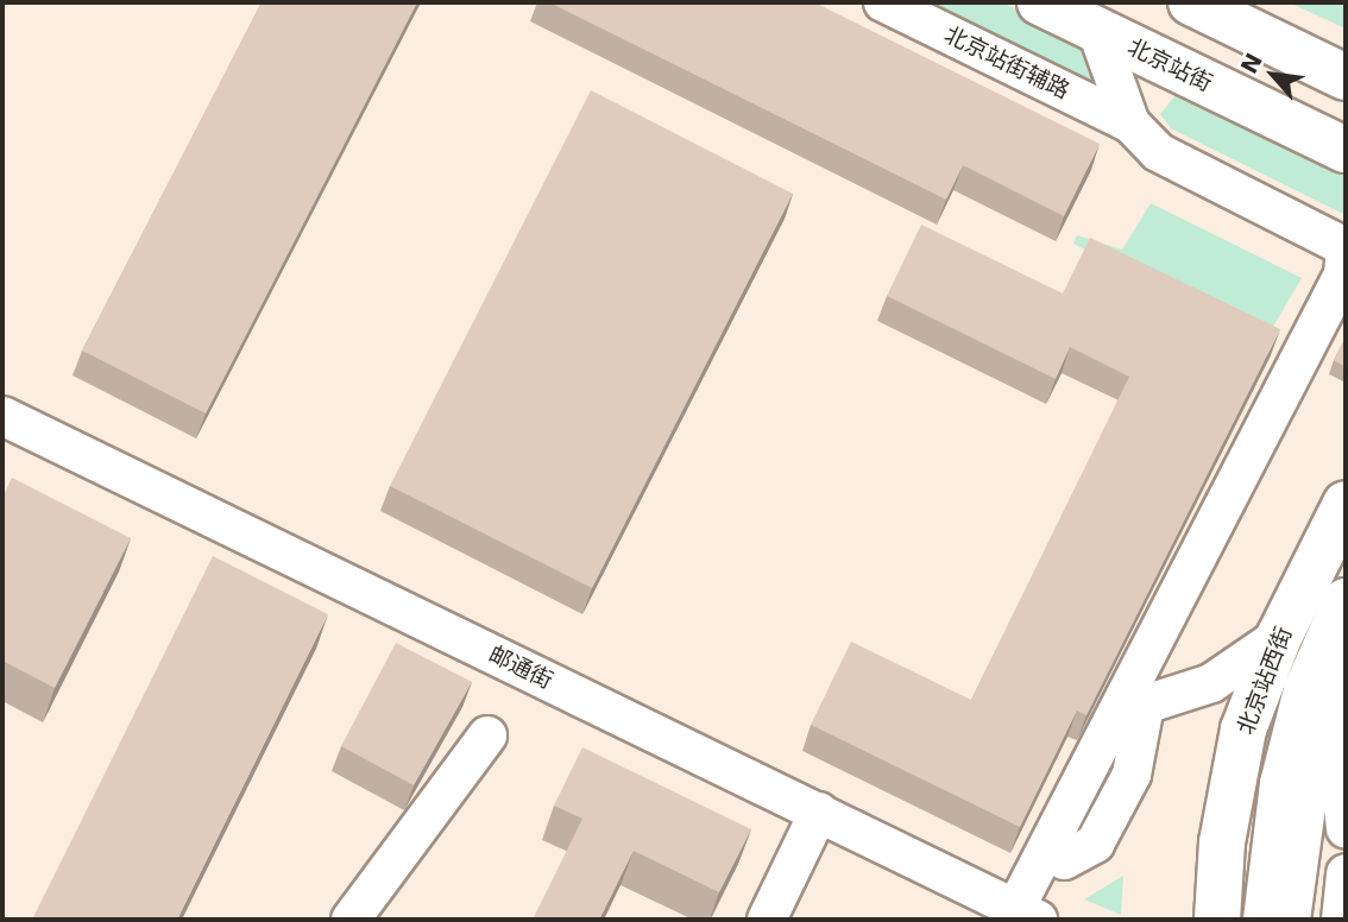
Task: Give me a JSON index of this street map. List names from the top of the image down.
{
  "streets": {
    "main road": ["北京站街", "北京站西街"],
    "street": ["北京站街辅路", "邮通街"]
  },
  "north": "top left"
}
